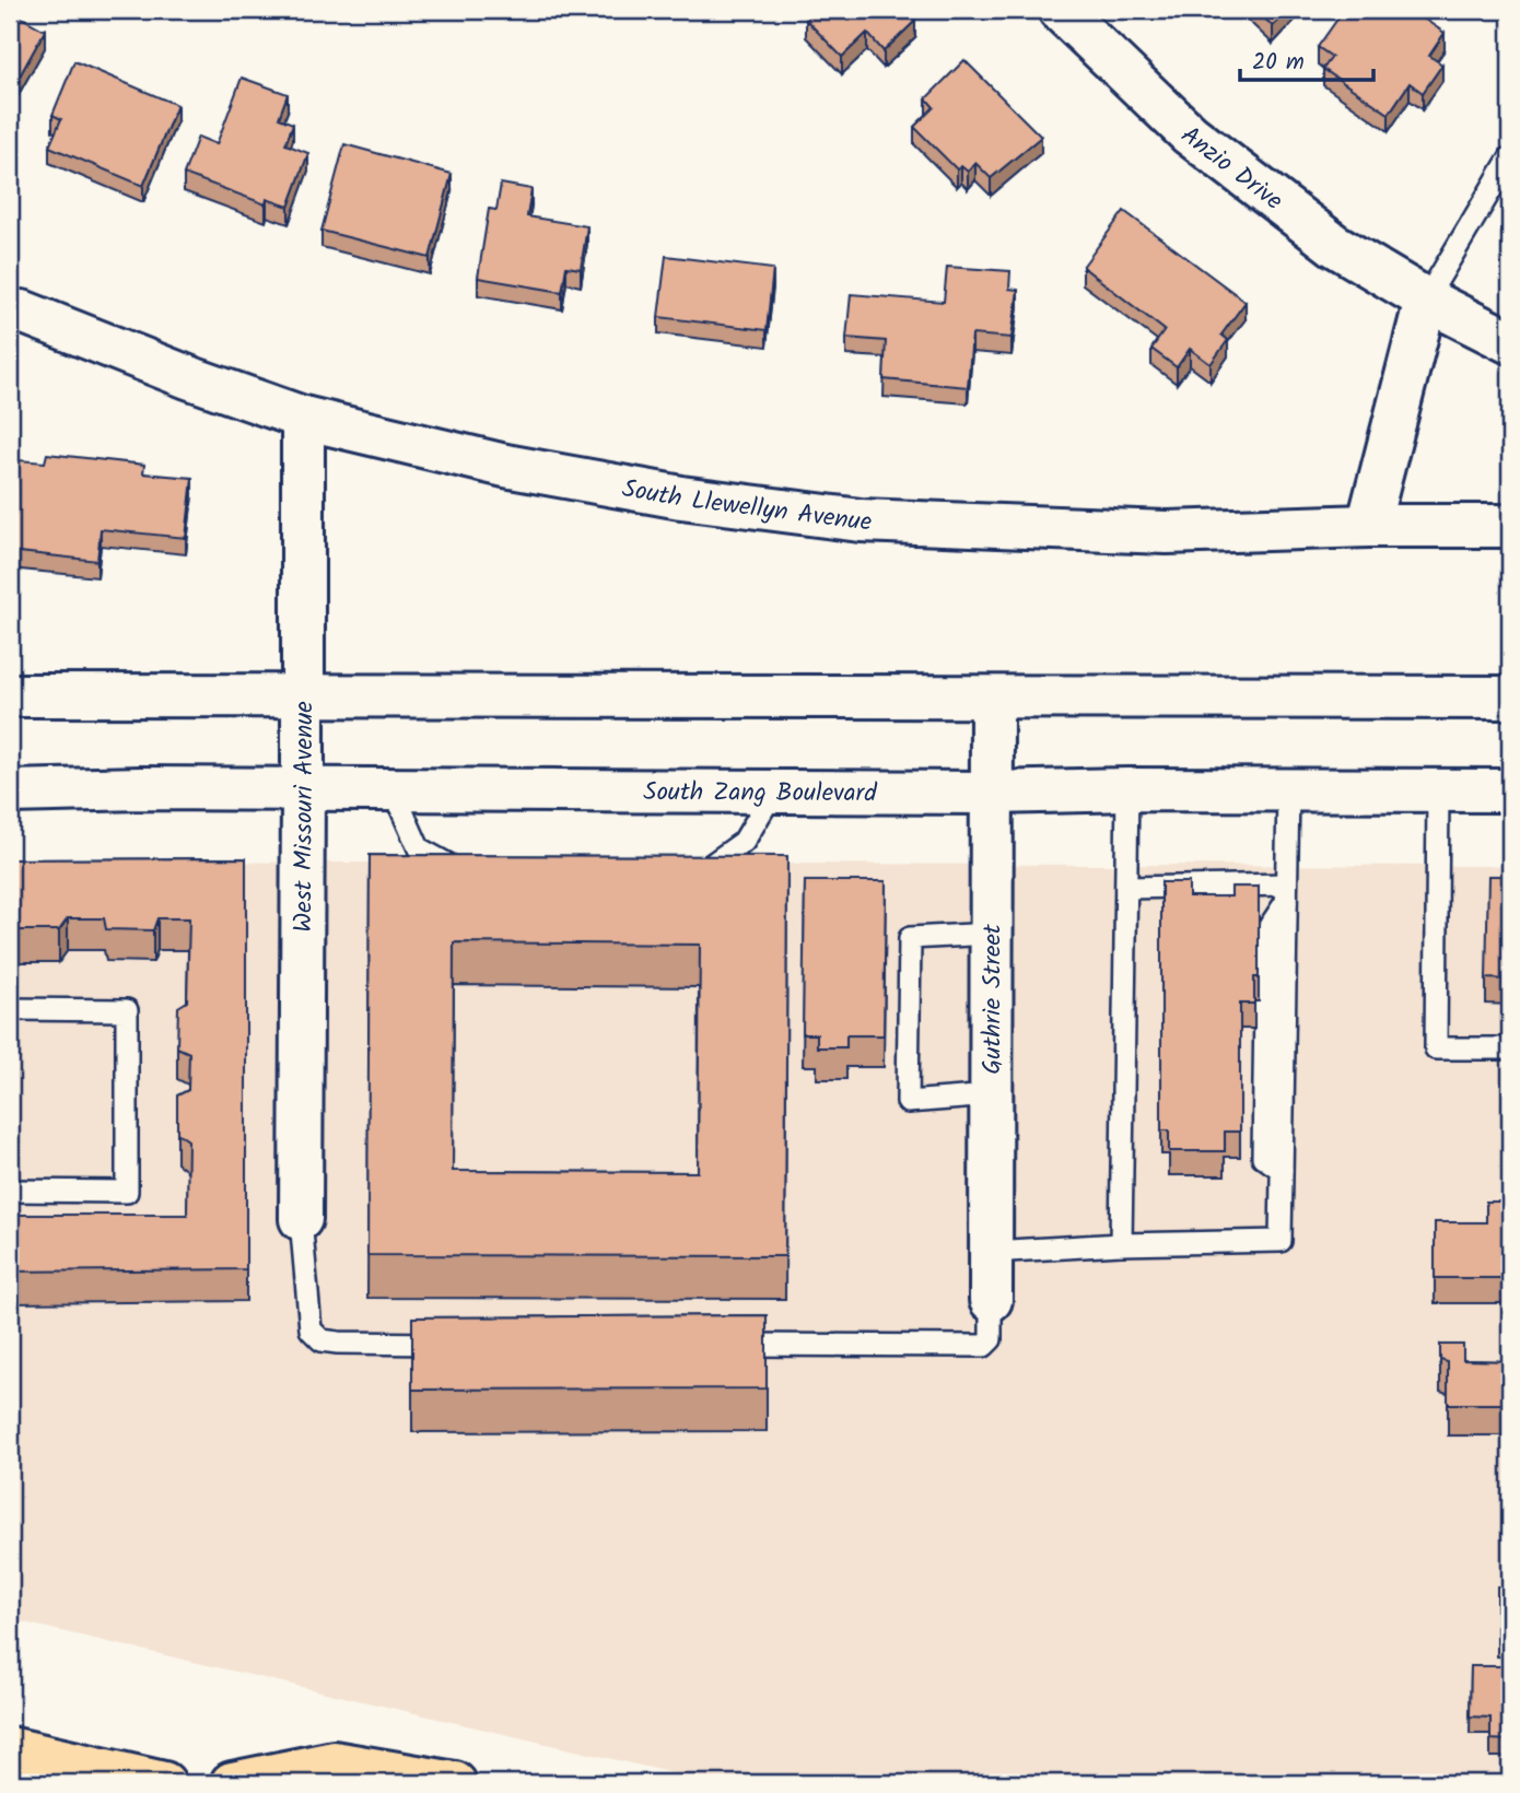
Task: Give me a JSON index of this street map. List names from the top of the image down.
{
  "streets": {
    "street": [
      "Anzio Drive",
      "South Llewellyn Avenue",
      "South Zang Boulevard",
      "West Missouri Avenue",
      "Guthrie Street"
    ]
  },
  "crossings": [
    ["South Llewellyn Avenue", "West Missouri Avenue"],
    ["South Zang Boulevard", "West Missouri Avenue"],
    ["South Zang Boulevard", "Guthrie Street"]
  ],
  "scale_bar": "20 m"
}
